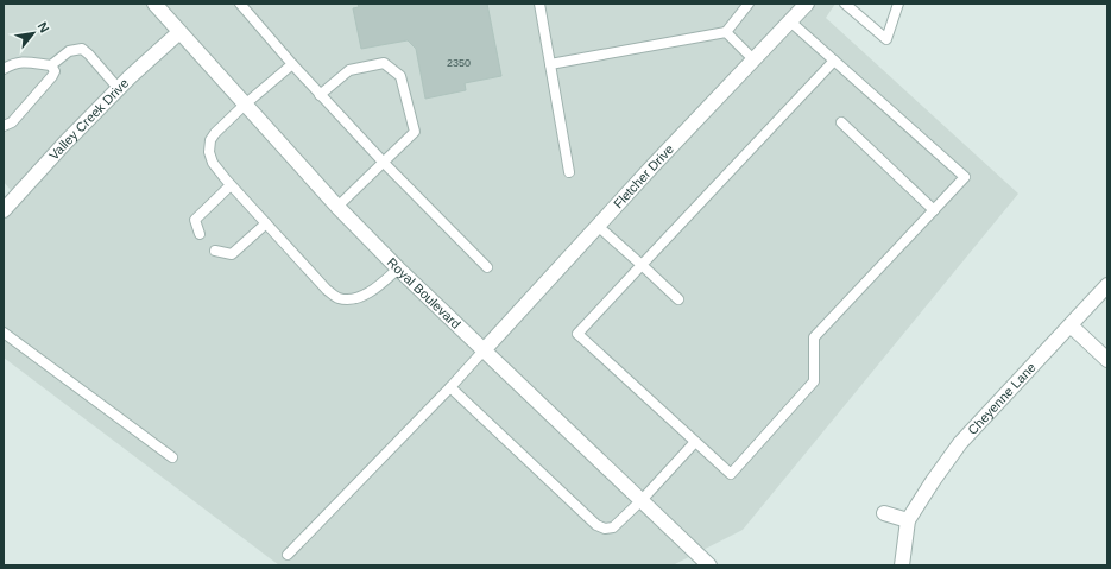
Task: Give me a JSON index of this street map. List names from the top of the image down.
{
  "streets": {
    "street": [
      "Valley Creek Drive",
      "Fletcher Drive",
      "Royal Boulevard",
      "Cheyenne Lane"
    ]
  },
  "crossings": [
    ["Valley Creek Drive", "Royal Boulevard"],
    ["Fletcher Drive", "Royal Boulevard"]
  ],
  "house_numbers": ["2350"],
  "north": "top right"
}
